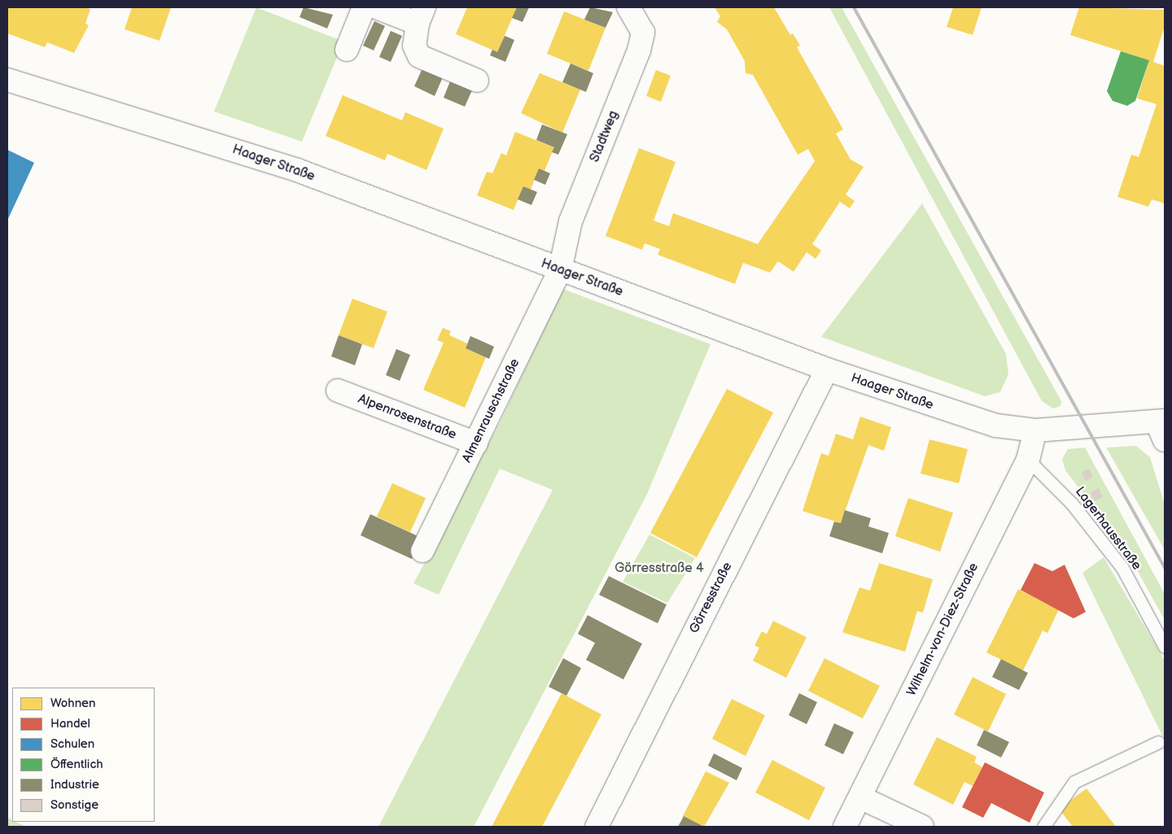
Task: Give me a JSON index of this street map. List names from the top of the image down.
{
  "streets": {
    "street": [
      "Stadtweg",
      "Haager Straße",
      "Almenrauschstraße",
      "Alpenrosenstraße",
      "Görresstraße",
      "Wilhelm-von-Diez-Straße"
    ],
    "lane": ["Lagerhausstraße"]
  },
  "crossings": [
    ["Stadtweg", "Haager Straße"],
    ["Stadtweg", "Almenrauschstraße"],
    ["Haager Straße", "Almenrauschstraße"],
    ["Haager Straße", "Görresstraße"],
    ["Haager Straße", "Wilhelm-von-Diez-Straße"],
    ["Almenrauschstraße", "Alpenrosenstraße"],
    ["Lagerhausstraße", "Wilhelm-von-Diez-Straße"]
  ],
  "parks": ["Görresstraße 4"],
  "legend": [
    "Wohnen",
    "Handel",
    "Schulen",
    "Öffentlich",
    "Industrie",
    "Sonstige"
  ]
}
